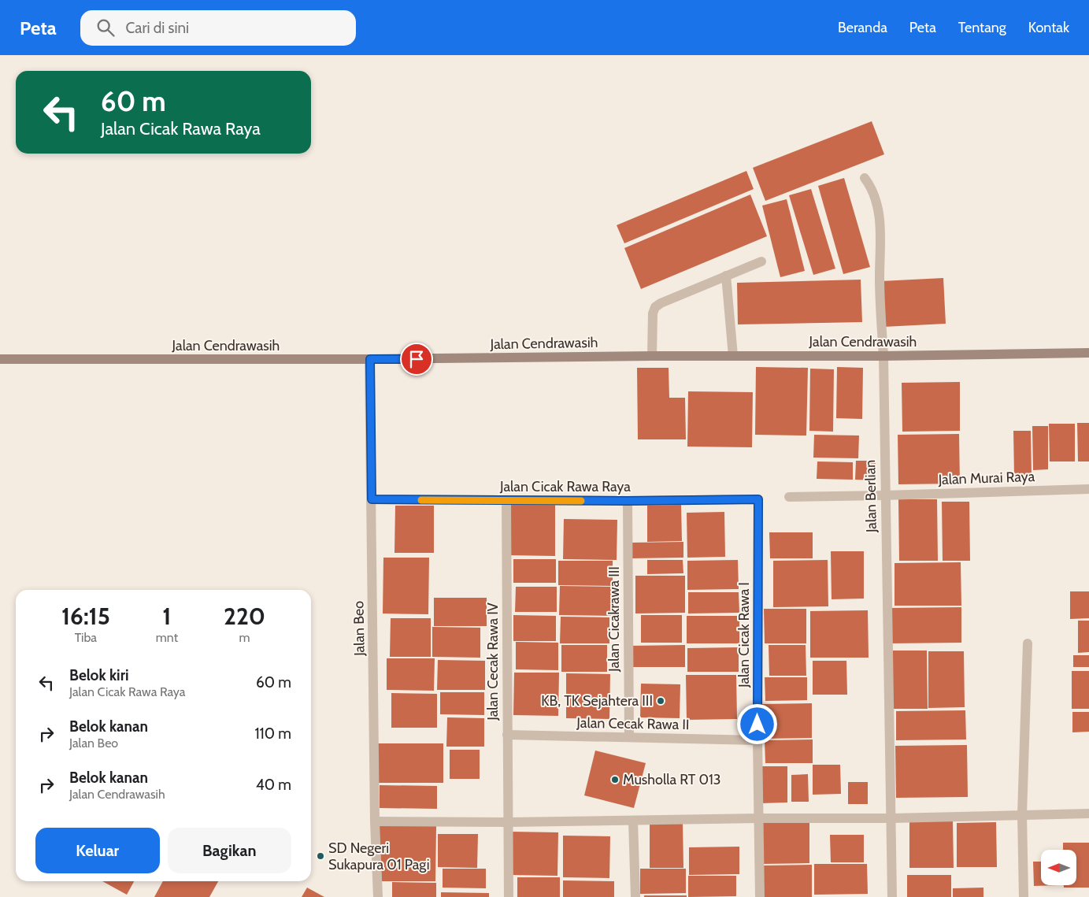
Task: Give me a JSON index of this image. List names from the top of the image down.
{
  "streets": {
    "street": [
      "Jalan Cendrawasih",
      "Jalan Murai Raya",
      "Jalan Cicak Rawa Raya",
      "Jalan Berlian",
      "Jalan Cicakrawa III",
      "Jalan Beo",
      "Jalan Cicak Rawa I",
      "Jalan Cecak Rawa IV",
      "Jalan Cecak Rawa II"
    ]
  },
  "crossings": [
    ["Jalan Cendrawasih", "Jalan Berlian"],
    ["Jalan Cendrawasih", "Jalan Beo"],
    ["Jalan Murai Raya", "Jalan Berlian"],
    ["Jalan Cicak Rawa Raya", "Jalan Cicakrawa III"],
    ["Jalan Cicak Rawa Raya", "Jalan Beo"],
    ["Jalan Cicak Rawa Raya", "Jalan Cicak Rawa I"],
    ["Jalan Cicak Rawa Raya", "Jalan Cecak Rawa IV"],
    ["Jalan Cicakrawa III", "Jalan Cecak Rawa II"],
    ["Jalan Cicak Rawa I", "Jalan Cecak Rawa II"],
    ["Jalan Cecak Rawa IV", "Jalan Cecak Rawa II"]
  ],
  "places": ["KB, TK Sejahtera III", "Musholla RT 013", "SD Negeri Sukapura 01 Pagi"],
  "north": "left",
  "page": {
    "header": "Peta",
    "search": "Cari di sini",
    "nav": [
      "Beranda",
      "Peta",
      "Tentang",
      "Kontak"
    ],
    "turn": ["60 m", "Jalan Cicak Rawa Raya"],
    "eta": [
      "16:15",
      "Tiba",
      "1",
      "mnt",
      "220",
      "m"
    ],
    "list": [
      {
        "name": "Belok kiri",
        "note": "Jalan Cicak Rawa Raya",
        "value": "60 m"
      },
      {
        "name": "Belok kanan",
        "note": "Jalan Beo",
        "value": "110 m"
      },
      {
        "name": "Belok kanan",
        "note": "Jalan Cendrawasih",
        "value": "40 m"
      }
    ],
    "buttons": ["Keluar", "Bagikan"]
  }
}
